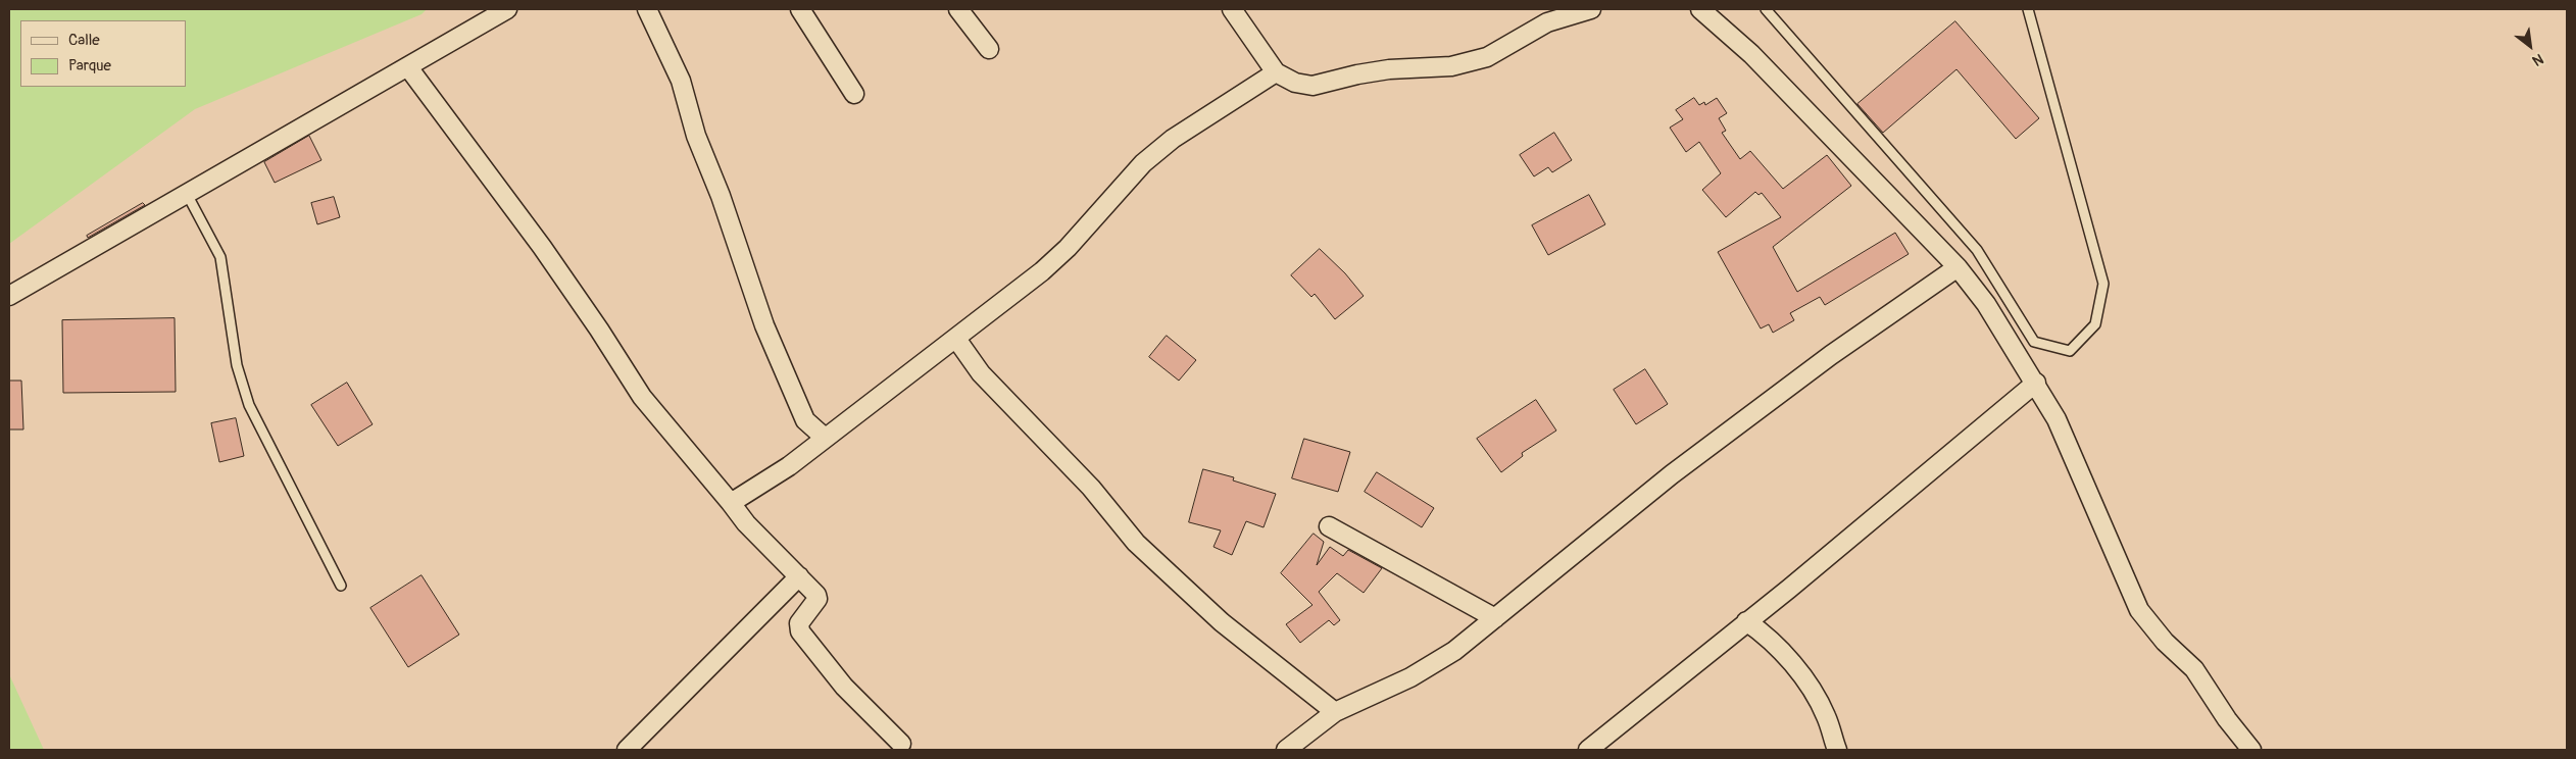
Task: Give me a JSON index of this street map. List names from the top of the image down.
{
  "legend": ["Calle", "Parque"],
  "north": "bottom right"
}
